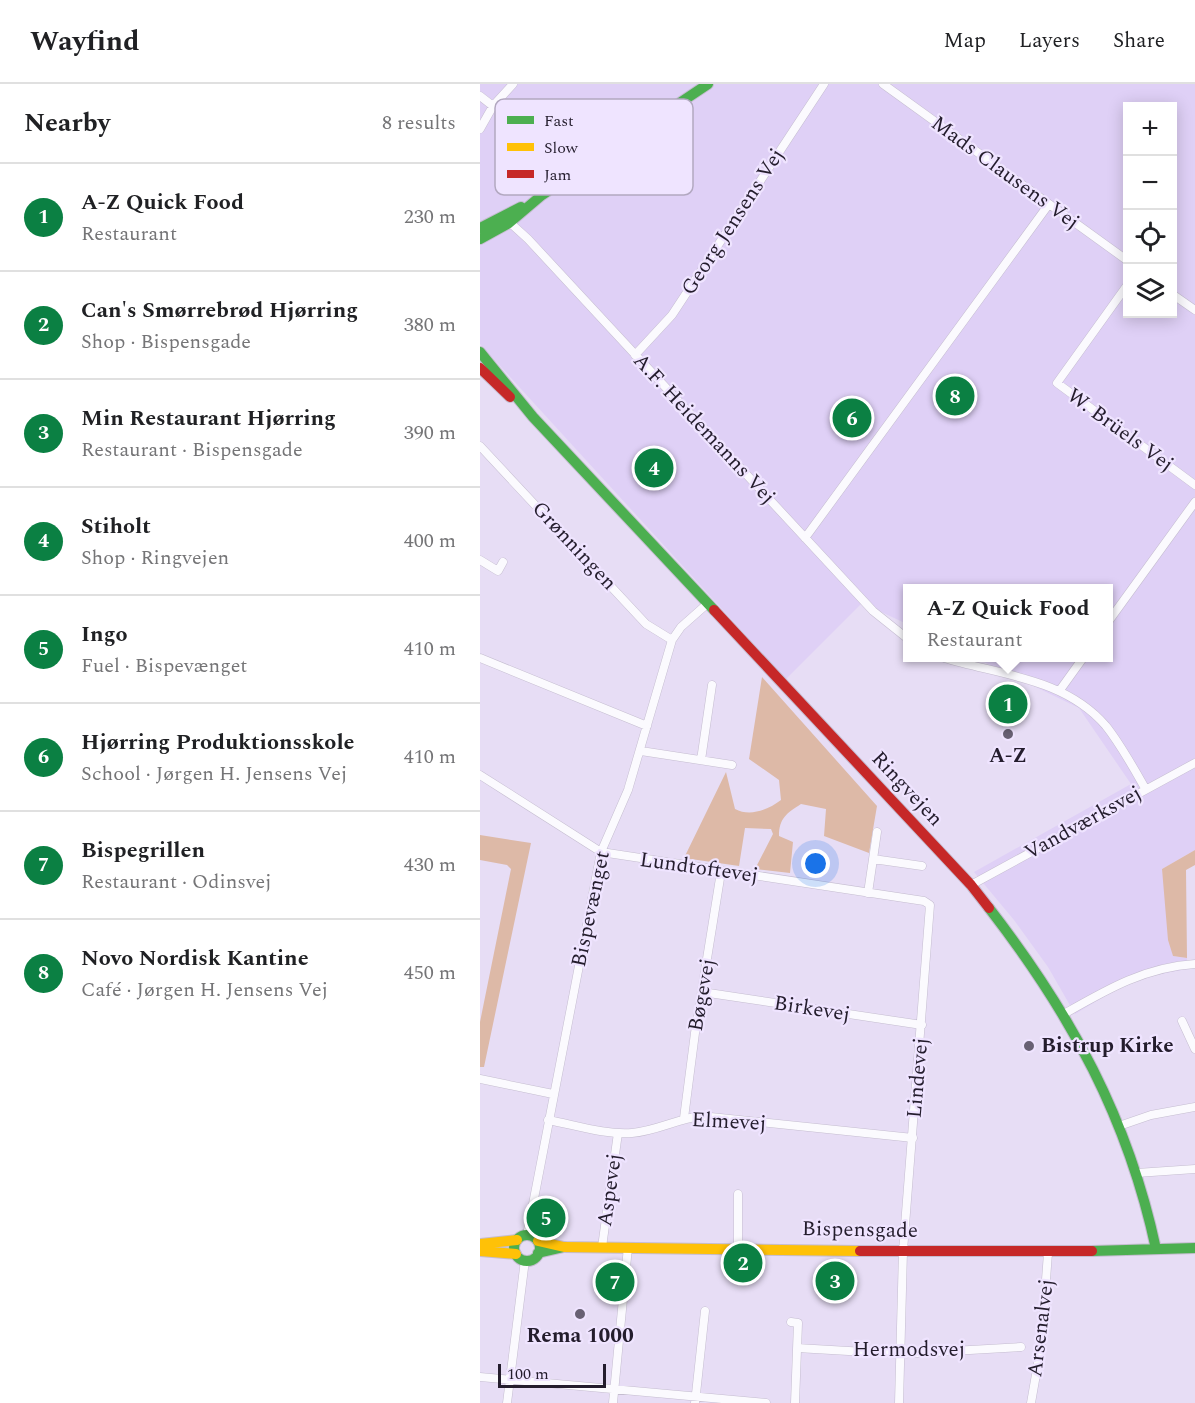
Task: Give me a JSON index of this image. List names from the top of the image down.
{
  "streets": {
    "main road": ["Ringvejen", "Bispensgade"],
    "street": [
      "Mads Clausens Vej",
      "Georg Jensens Vej",
      "A.F. Heidemanns Vej",
      "W. Brüels Vej",
      "Grønningen",
      "Vandværksvej",
      "Lundtoftevej",
      "Bispevænget",
      "Bøgevej",
      "Birkevej",
      "Lindevej",
      "Elmevej",
      "Aspevej",
      "Arsenalvej",
      "Hermodsvej"
    ]
  },
  "crossings": [
    ["Georg Jensens Vej", "A.F. Heidemanns Vej"],
    ["Grønningen", "Bispevænget"],
    ["Ringvejen", "Vandværksvej"],
    ["Ringvejen", "Bispevænget"],
    ["Ringvejen", "Bispensgade"],
    ["Lundtoftevej", "Bispevænget"],
    ["Lundtoftevej", "Bøgevej"],
    ["Lundtoftevej", "Lindevej"],
    ["Bispevænget", "Elmevej"],
    ["Bispevænget", "Bispensgade"],
    ["Bøgevej", "Birkevej"],
    ["Bøgevej", "Elmevej"],
    ["Birkevej", "Lindevej"],
    ["Lindevej", "Elmevej"],
    ["Lindevej", "Bispensgade"],
    ["Lindevej", "Hermodsvej"],
    ["Elmevej", "Aspevej"],
    ["Aspevej", "Bispensgade"],
    ["Bispensgade", "Arsenalvej"]
  ],
  "places": ["A-Z", "Bistrup Kirke", "Rema 1000"],
  "legend": ["Fast", "Slow", "Jam"],
  "scale_bar": "100 m",
  "page": {
    "header": "Wayfind",
    "nav": ["Map", "Layers", "Share"],
    "heading": ["Nearby", "8 results"],
    "map_buttons": ["+", "−"],
    "list": [
      {
        "mark": "1",
        "name": "A-Z Quick Food",
        "note": "Restaurant",
        "value": "230 m"
      },
      {
        "mark": "2",
        "name": "Can's Smørrebrød Hjørring",
        "note": "Shop · Bispensgade",
        "value": "380 m"
      },
      {
        "mark": "3",
        "name": "Min Restaurant Hjørring",
        "note": "Restaurant · Bispensgade",
        "value": "390 m"
      },
      {
        "mark": "4",
        "name": "Stiholt",
        "note": "Shop · Ringvejen",
        "value": "400 m"
      },
      {
        "mark": "5",
        "name": "Ingo",
        "note": "Fuel · Bispevænget",
        "value": "410 m"
      },
      {
        "mark": "6",
        "name": "Hjørring Produktionsskole",
        "note": "School · Jørgen H. Jensens Vej",
        "value": "410 m"
      },
      {
        "mark": "7",
        "name": "Bispegrillen",
        "note": "Restaurant · Odinsvej",
        "value": "430 m"
      },
      {
        "mark": "8",
        "name": "Novo Nordisk Kantine",
        "note": "Café · Jørgen H. Jensens Vej",
        "value": "450 m"
      }
    ],
    "pins": [
      "8",
      "6",
      "4",
      "1",
      "5",
      "2",
      "3",
      "7"
    ],
    "popup": ["A-Z Quick Food", "Restaurant"],
    "scale": "100 m"
  }
}
